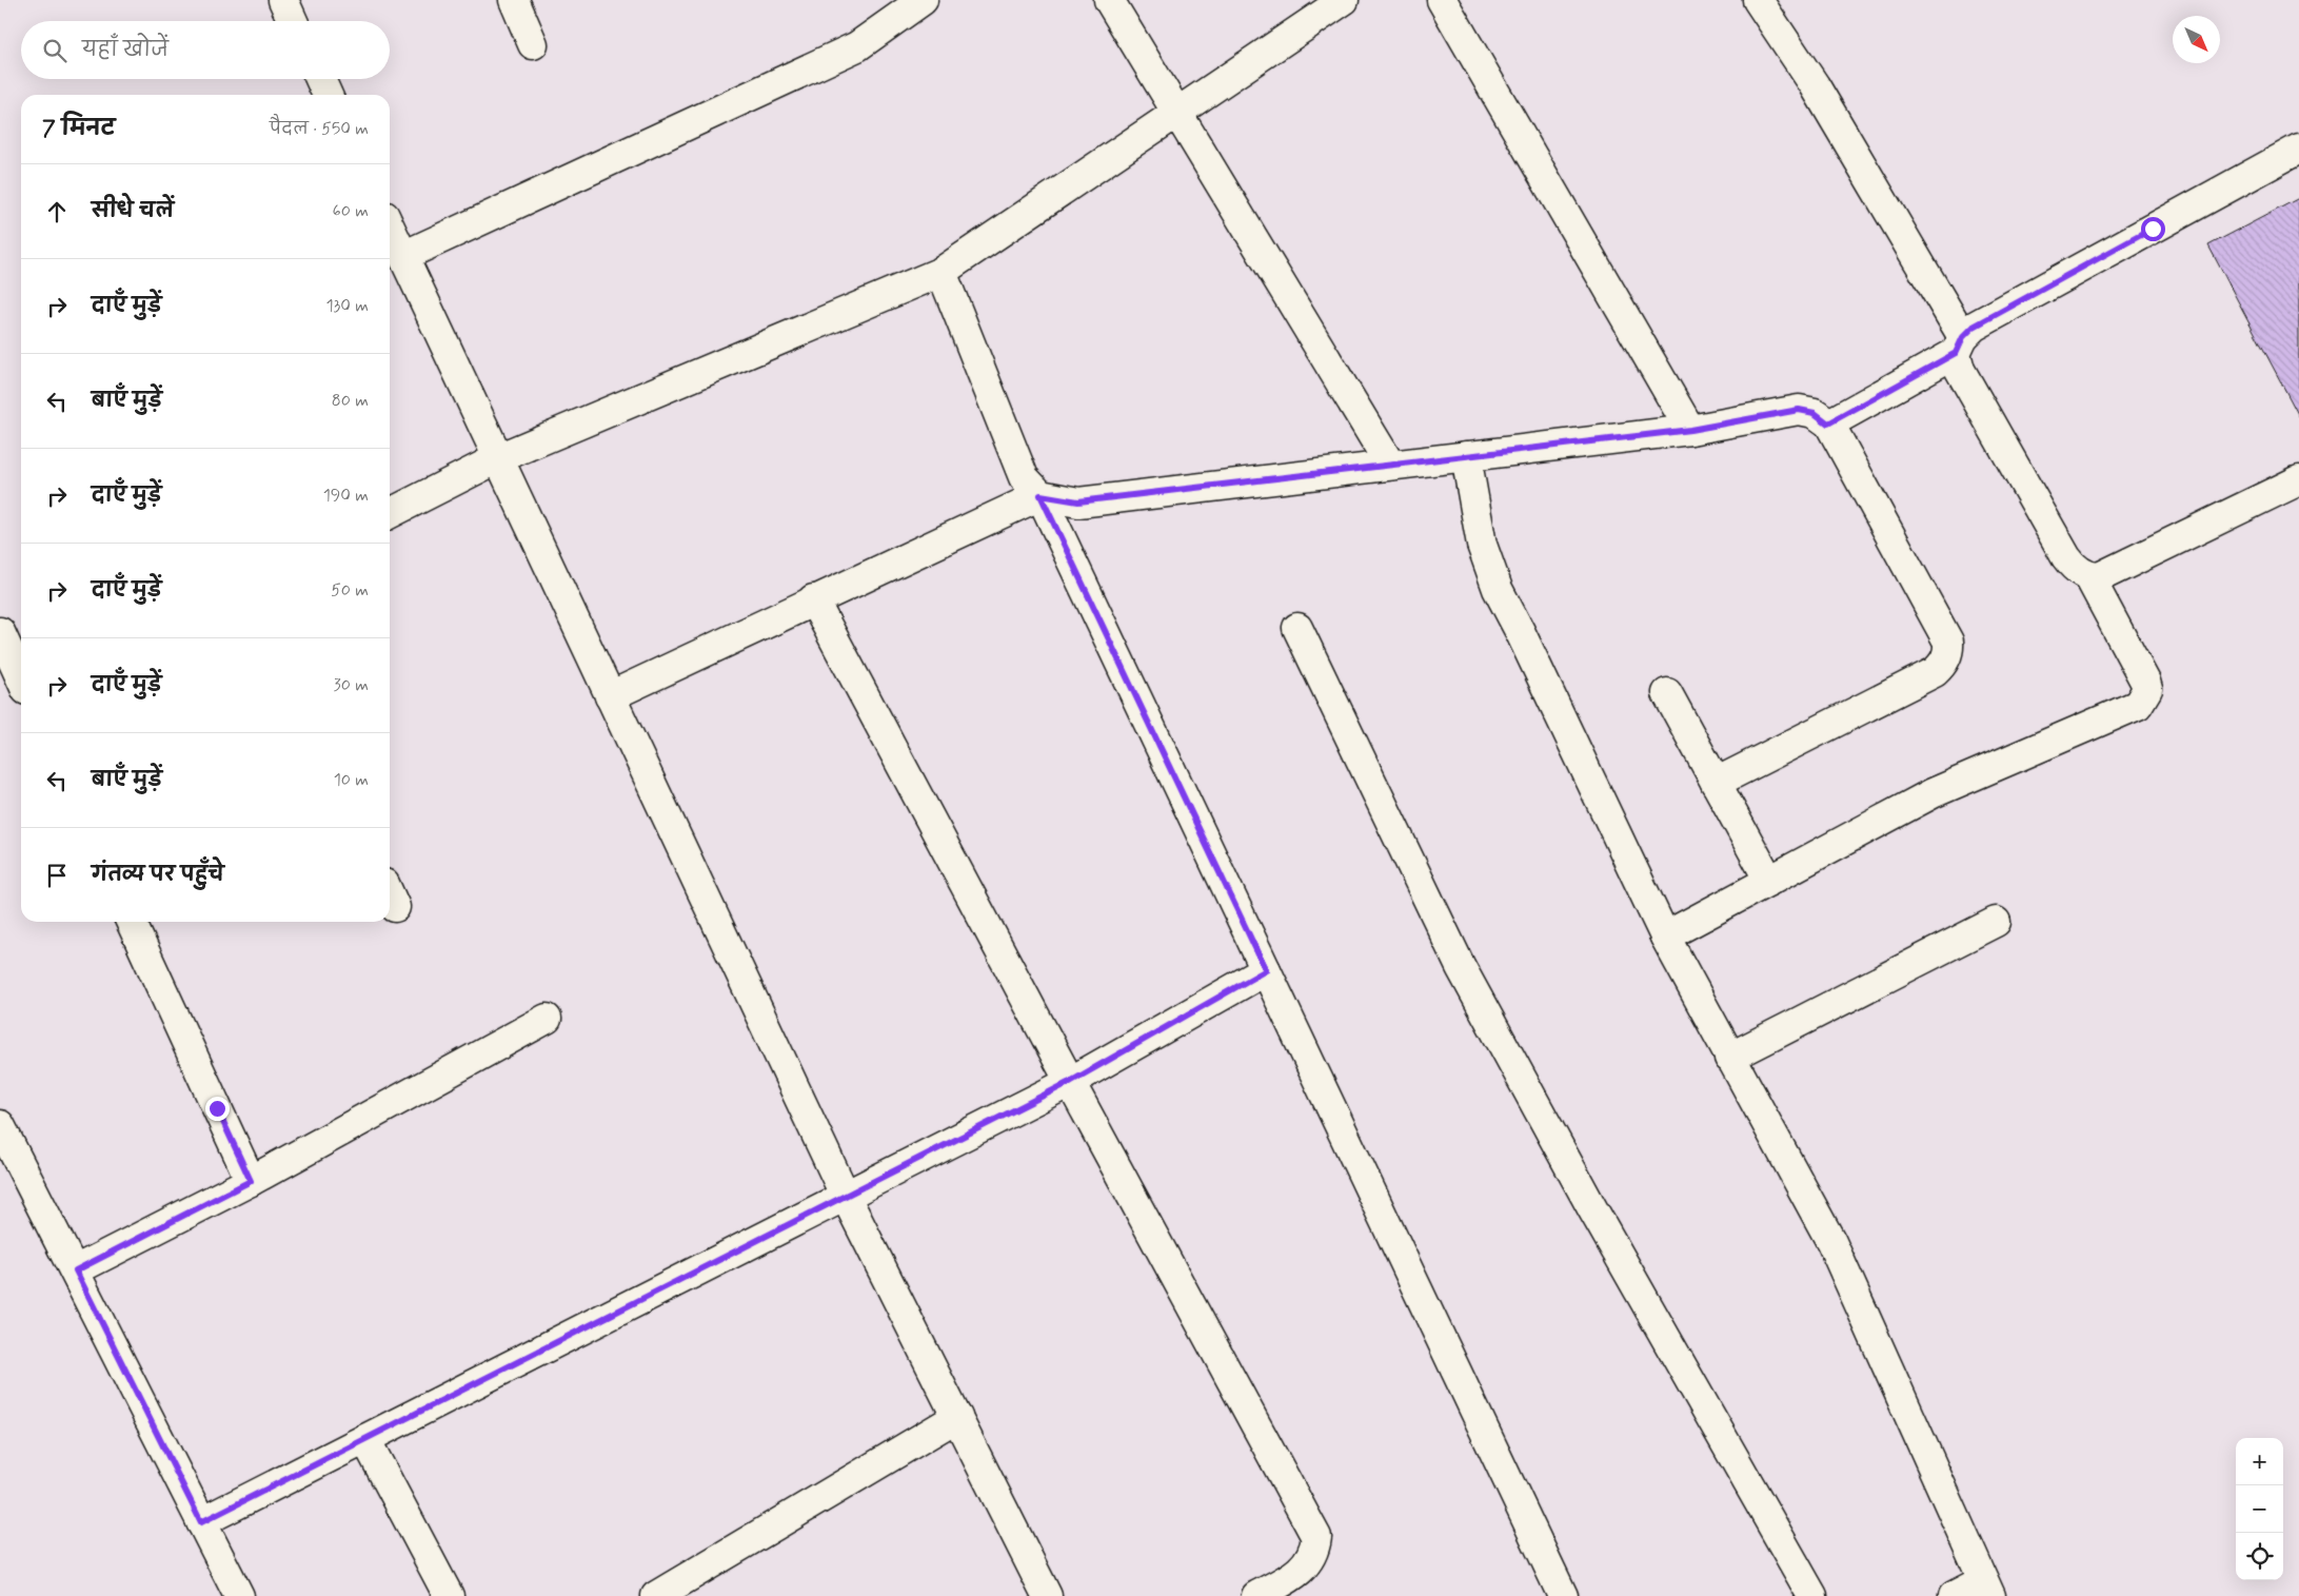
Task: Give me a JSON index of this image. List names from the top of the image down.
{
  "north": "bottom right",
  "page": {
    "search": "यहाँ खोजें",
    "heading": ["7 मिनट", "पैदल · 550 m"],
    "list": [
      ["सीधे चलें", "60 m"],
      ["दाएँ मुड़ें", "130 m"],
      ["बाएँ मुड़ें", "80 m"],
      ["दाएँ मुड़ें", "190 m"],
      ["दाएँ मुड़ें", "50 m"],
      ["दाएँ मुड़ें", "30 m"],
      ["बाएँ मुड़ें", "10 m"],
      "गंतव्य पर पहुँचे"
    ],
    "map_buttons": ["+", "−"]
  }
}
